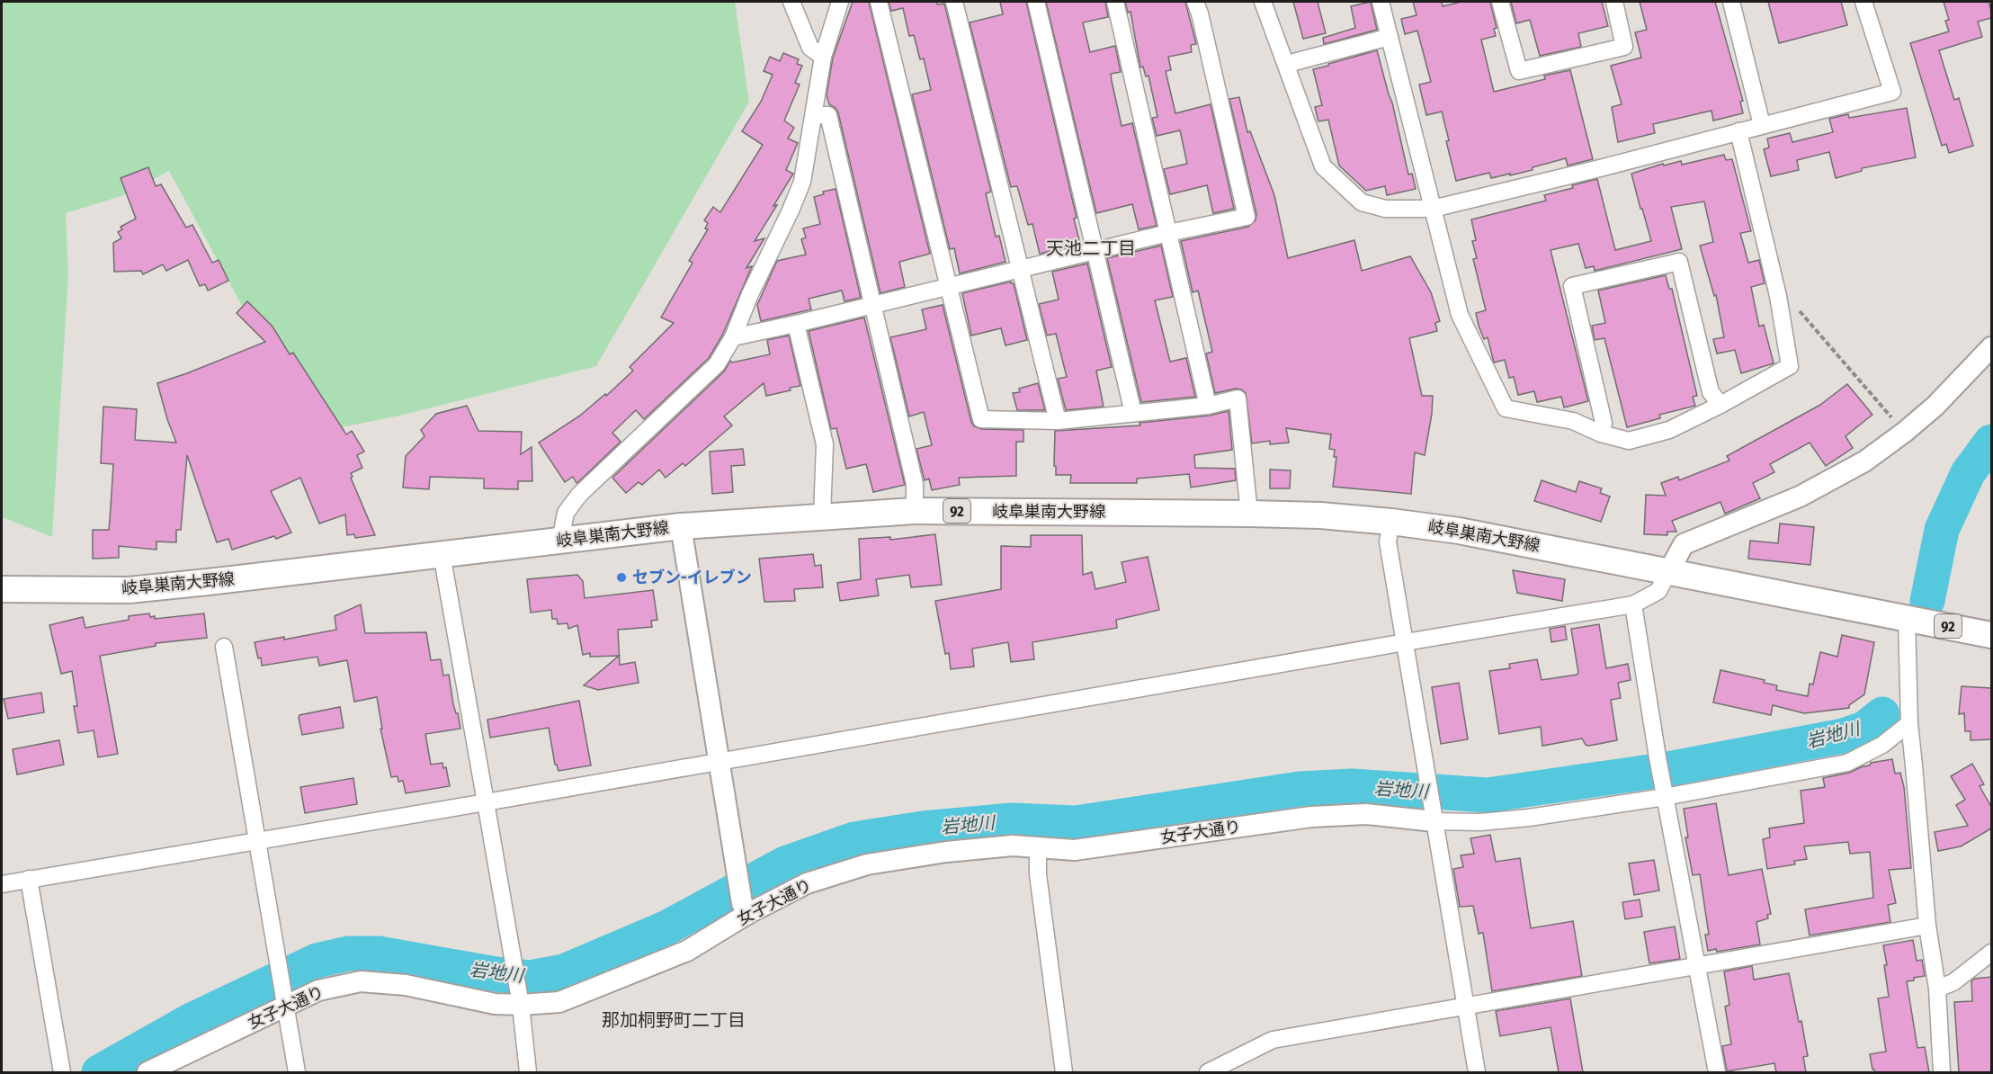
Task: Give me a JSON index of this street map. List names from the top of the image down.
{
  "streets": {
    "main road": ["92", "岐阜巣南大野線"],
    "street": ["女子大通り"]
  },
  "districts": ["天池二丁目", "那加桐野町二丁目"],
  "water": ["岩地川"],
  "places": ["セブン-イレブン"]
}
